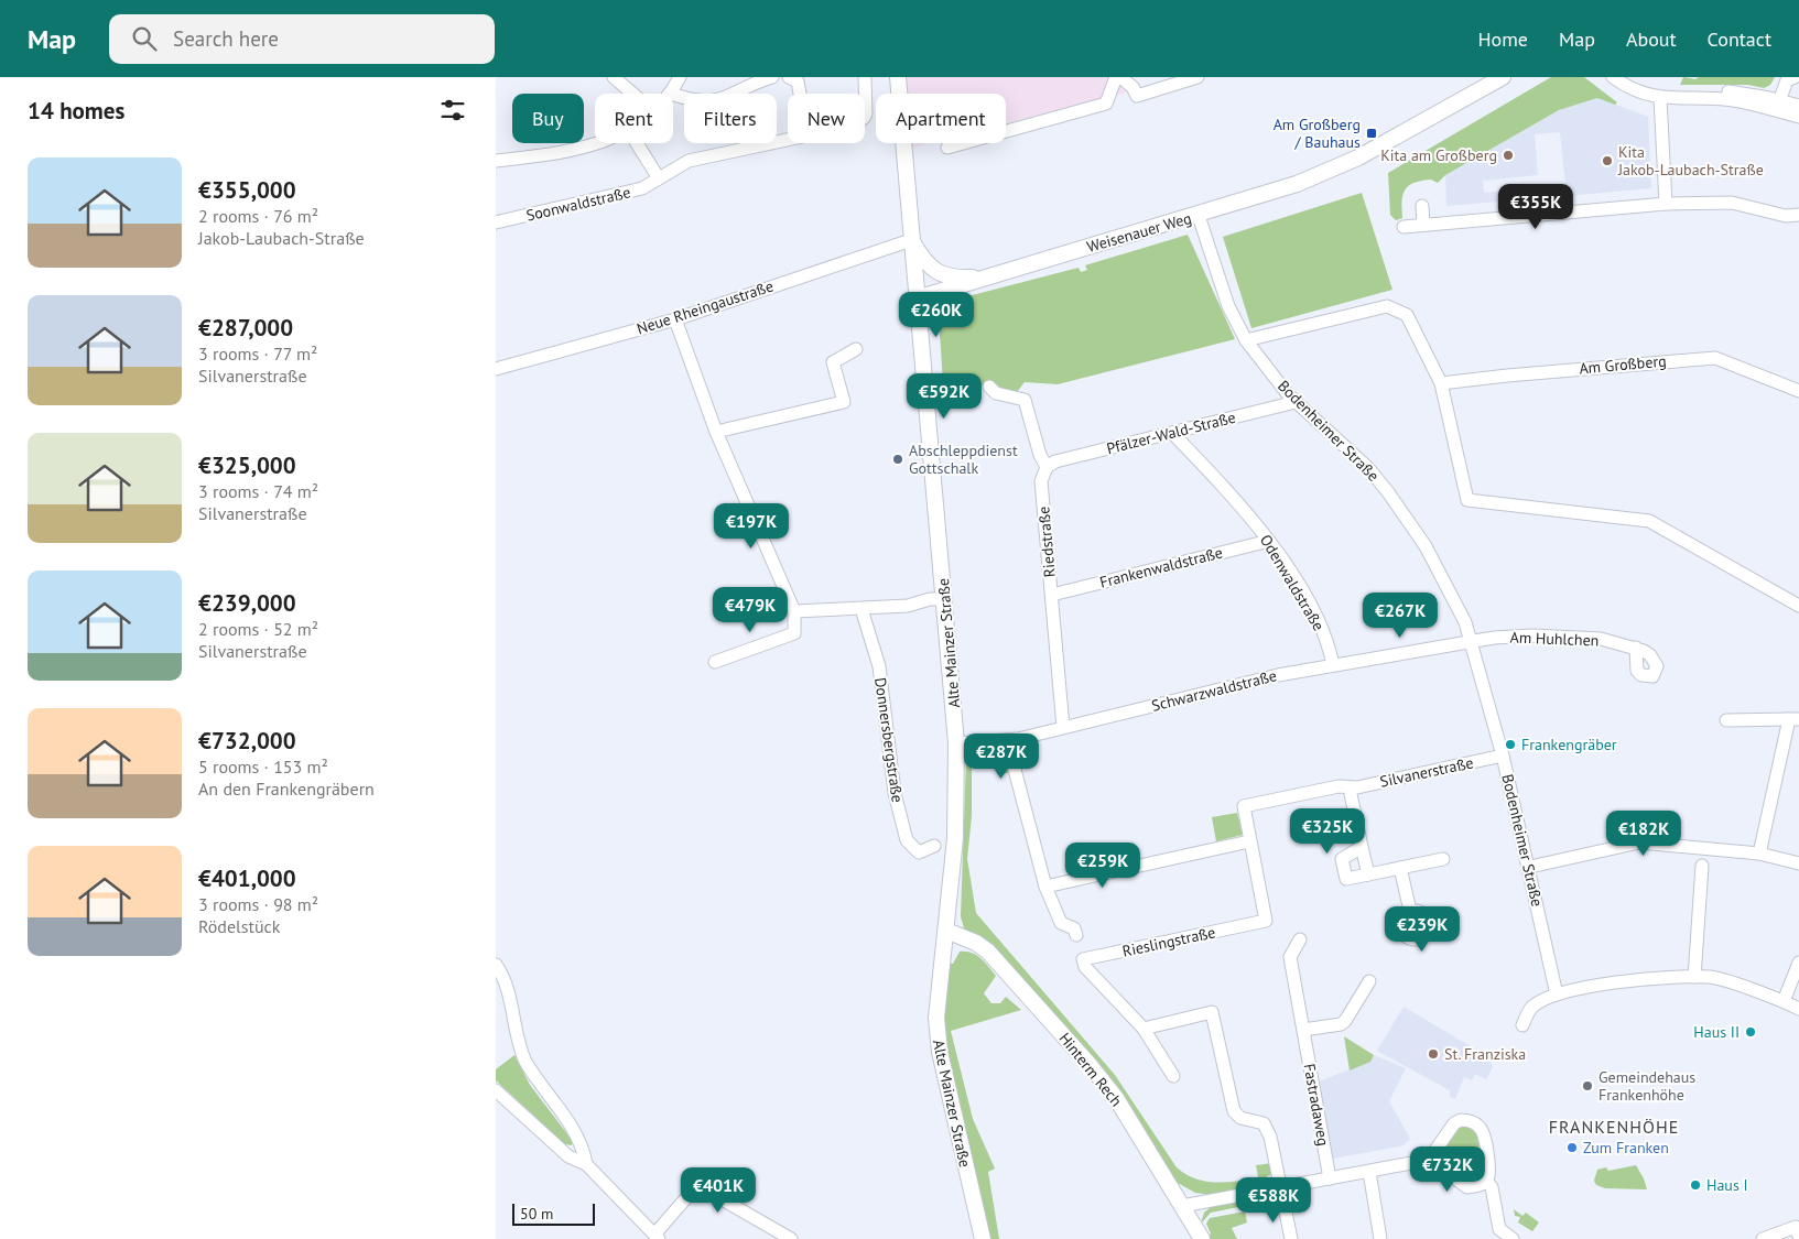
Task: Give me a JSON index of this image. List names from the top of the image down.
{
  "streets": {
    "street": [
      "Soonwaldstraße",
      "Weisenauer Weg",
      "Neue Rheingaustraße",
      "Am Großberg",
      "Bodenheimer Straße",
      "Pfälzer-Wald-Straße",
      "Riedstraße",
      "Frankenwaldstraße",
      "Odenwaldstraße",
      "Am Huhlchen",
      "Alte Mainzer Straße",
      "Schwarzwaldstraße",
      "Donnersbergstraße",
      "Silvanerstraße",
      "Rieslingstraße",
      "Hinterm Rech",
      "Fastradaweg"
    ]
  },
  "crossings": [
    ["Weisenauer Weg", "Bodenheimer Straße"],
    ["Weisenauer Weg", "Alte Mainzer Straße"],
    ["Neue Rheingaustraße", "Alte Mainzer Straße"],
    ["Bodenheimer Straße", "Pfälzer-Wald-Straße"],
    ["Bodenheimer Straße", "Am Huhlchen"],
    ["Bodenheimer Straße", "Schwarzwaldstraße"],
    ["Bodenheimer Straße", "Silvanerstraße"],
    ["Pfälzer-Wald-Straße", "Riedstraße"],
    ["Pfälzer-Wald-Straße", "Odenwaldstraße"],
    ["Riedstraße", "Frankenwaldstraße"],
    ["Riedstraße", "Schwarzwaldstraße"],
    ["Frankenwaldstraße", "Odenwaldstraße"],
    ["Odenwaldstraße", "Schwarzwaldstraße"],
    ["Am Huhlchen", "Schwarzwaldstraße"],
    ["Alte Mainzer Straße", "Schwarzwaldstraße"],
    ["Alte Mainzer Straße", "Hinterm Rech"],
    ["Silvanerstraße", "Rieslingstraße"]
  ],
  "districts": ["FRANKENHÖHE"],
  "places": {
    "transit": ["Am Großberg / Bauhaus"],
    "other": [
      "Kita am Großberg",
      "Kita Jakob-Laubach-Straße",
      "Abschleppdienst Gottschalk",
      "Frankengräber",
      "Haus II",
      "St. Franziska",
      "Gemeindehaus Frankenhöhe",
      "Zum Franken",
      "Haus I"
    ]
  },
  "scale_bar": "50 m",
  "page": {
    "header": "Map",
    "search": "Search here",
    "nav": [
      "Home",
      "Map",
      "About",
      "Contact"
    ],
    "heading": "14 homes",
    "chip": [
      "Buy",
      "Rent",
      "Filters",
      "New",
      "Apartment"
    ],
    "list": [
      {
        "name": "€355,000",
        "note": "2 rooms · 76 m² · Jakob-Laubach-Straße"
      },
      {
        "name": "€287,000",
        "note": "3 rooms · 77 m² · Silvanerstraße"
      },
      {
        "name": "€325,000",
        "note": "3 rooms · 74 m² · Silvanerstraße"
      },
      {
        "name": "€239,000",
        "note": "2 rooms · 52 m² · Silvanerstraße"
      },
      {
        "name": "€732,000",
        "note": "5 rooms · 153 m² · An den Frankengräbern"
      },
      {
        "name": "€401,000",
        "note": "3 rooms · 98 m² · Rödelstück"
      }
    ],
    "price": [
      "€355K",
      "€260K",
      "€592K",
      "€197K",
      "€479K",
      "€267K",
      "€287K",
      "€325K",
      "€182K",
      "€259K",
      "€239K",
      "€732K",
      "€401K",
      "€588K"
    ],
    "scale": "50 m"
  }
}
